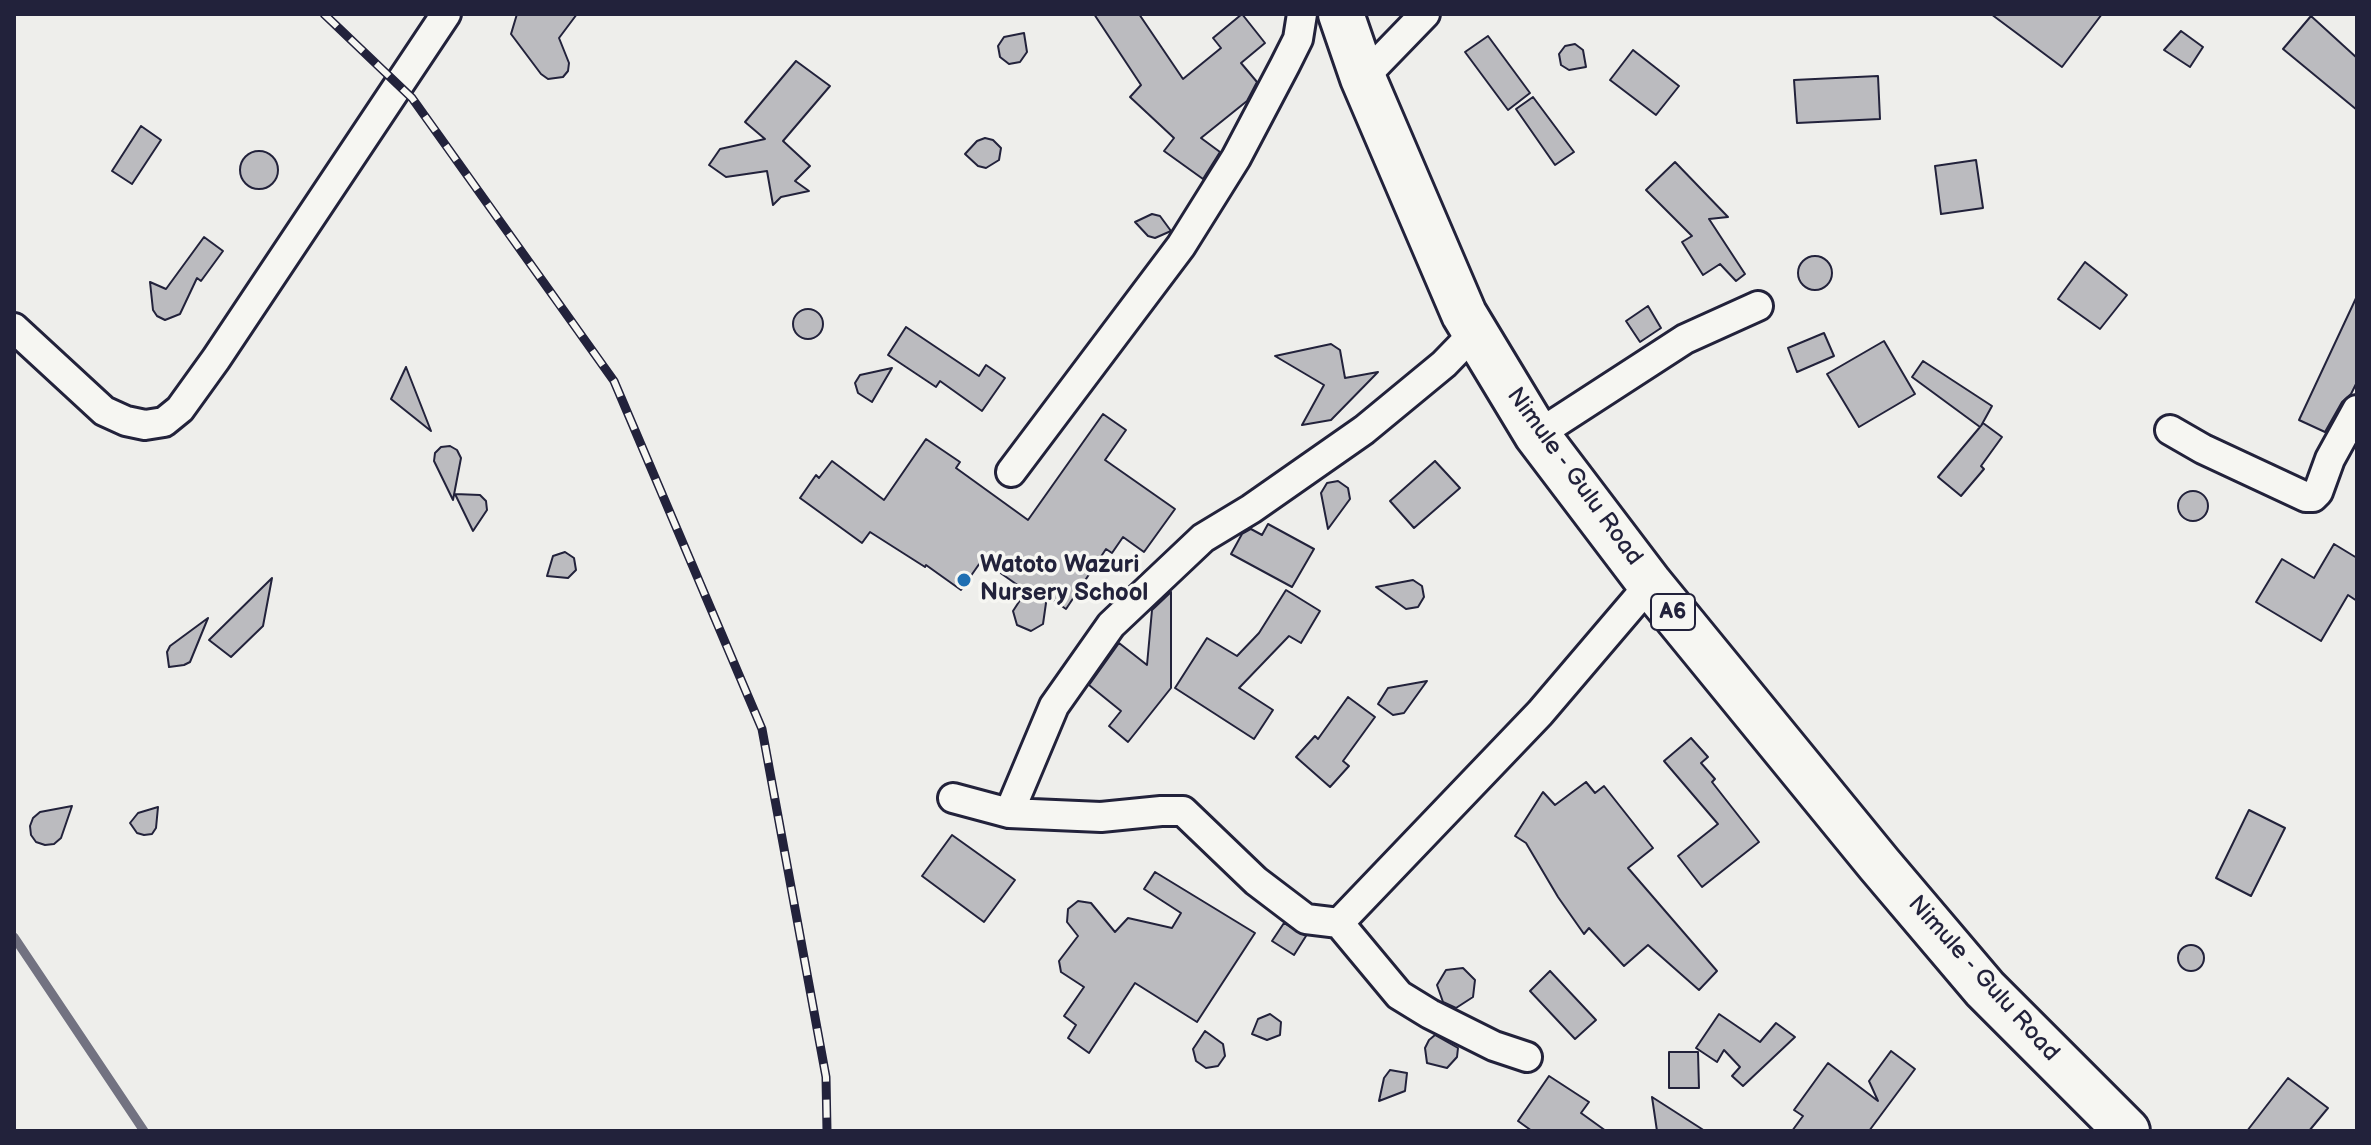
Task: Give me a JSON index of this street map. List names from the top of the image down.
{
  "streets": {
    "main road": ["Nimule - Gulu Road", "A6"]
  },
  "places": ["Watoto Wazuri Nursery School"]
}
